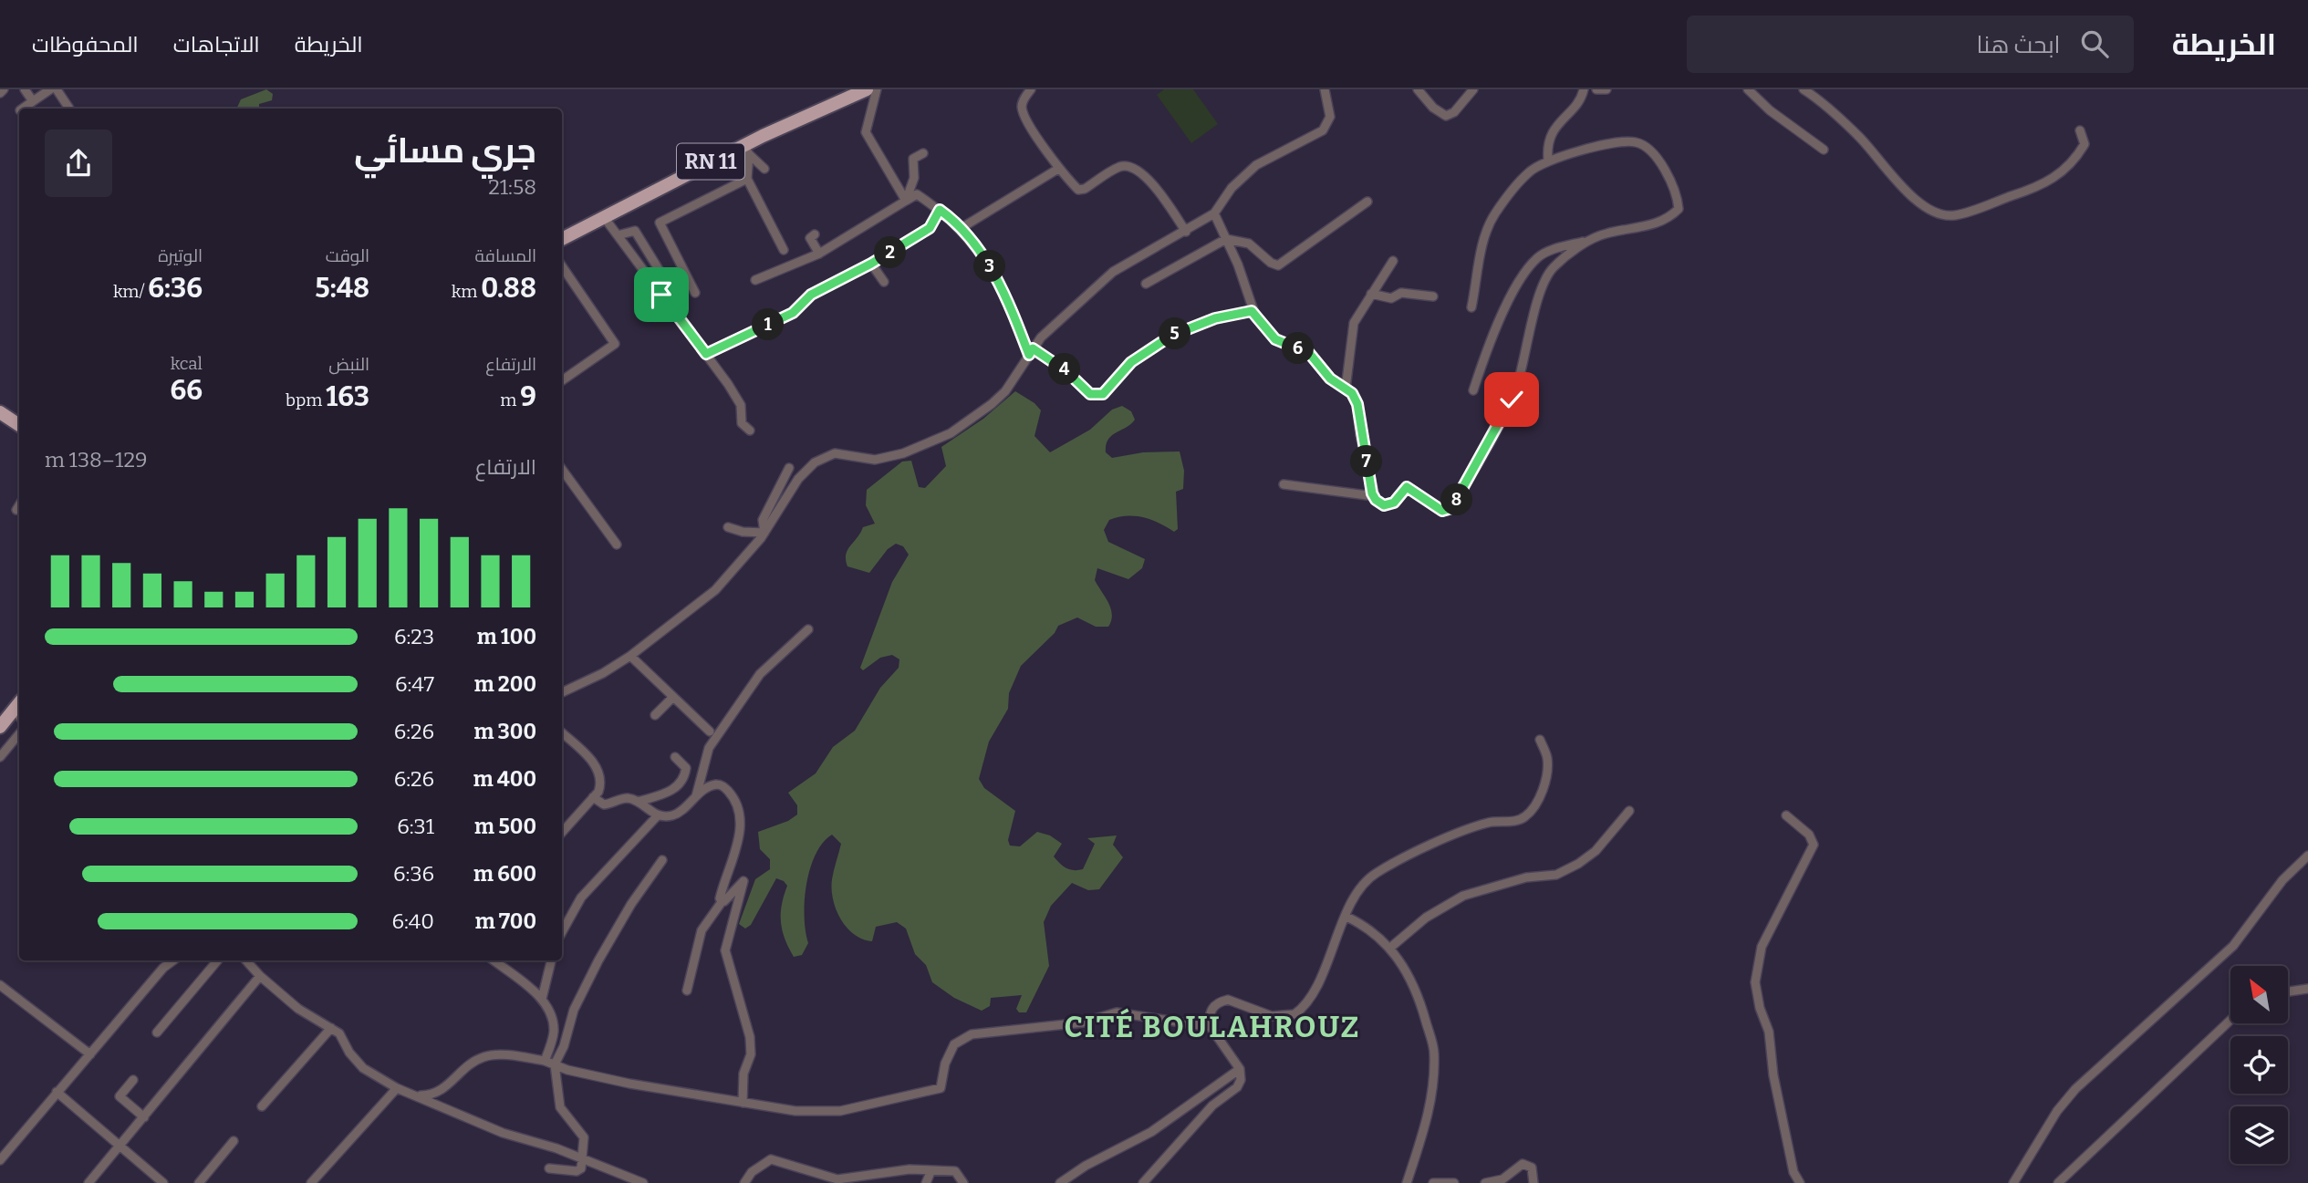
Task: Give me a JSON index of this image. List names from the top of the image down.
{
  "streets": {
    "main road": ["RN 11"]
  },
  "districts": ["CITÉ BOULAHROUZ"],
  "north": "top left",
  "page": {
    "header": "الخريطة",
    "search": "ابحث هنا",
    "nav": ["الخريطة", "الاتجاهات", "المحفوظات"],
    "heading": ["جري مسائي", "21:58"],
    "stats": [
      ["المسافة", "0.88 km"],
      ["الوقت", "5:48"],
      ["الوتيرة", "6:36 /km"],
      ["الارتفاع", "9 m"],
      ["النبض", "163 bpm"],
      ["kcal", "66"]
    ],
    "pins": [
      "2",
      "3",
      "1",
      "5",
      "6",
      "4",
      "7",
      "8"
    ],
    "chart": ["الارتفاع", "129–138 m"],
    "list": [
      {
        "name": "100 m",
        "note": "6:23"
      },
      {
        "name": "200 m",
        "note": "6:47"
      },
      {
        "name": "300 m",
        "note": "6:26"
      },
      {
        "name": "400 m",
        "note": "6:26"
      },
      {
        "name": "500 m",
        "note": "6:31"
      },
      {
        "name": "600 m",
        "note": "6:36"
      },
      {
        "name": "700 m",
        "note": "6:40"
      }
    ]
  }
}
